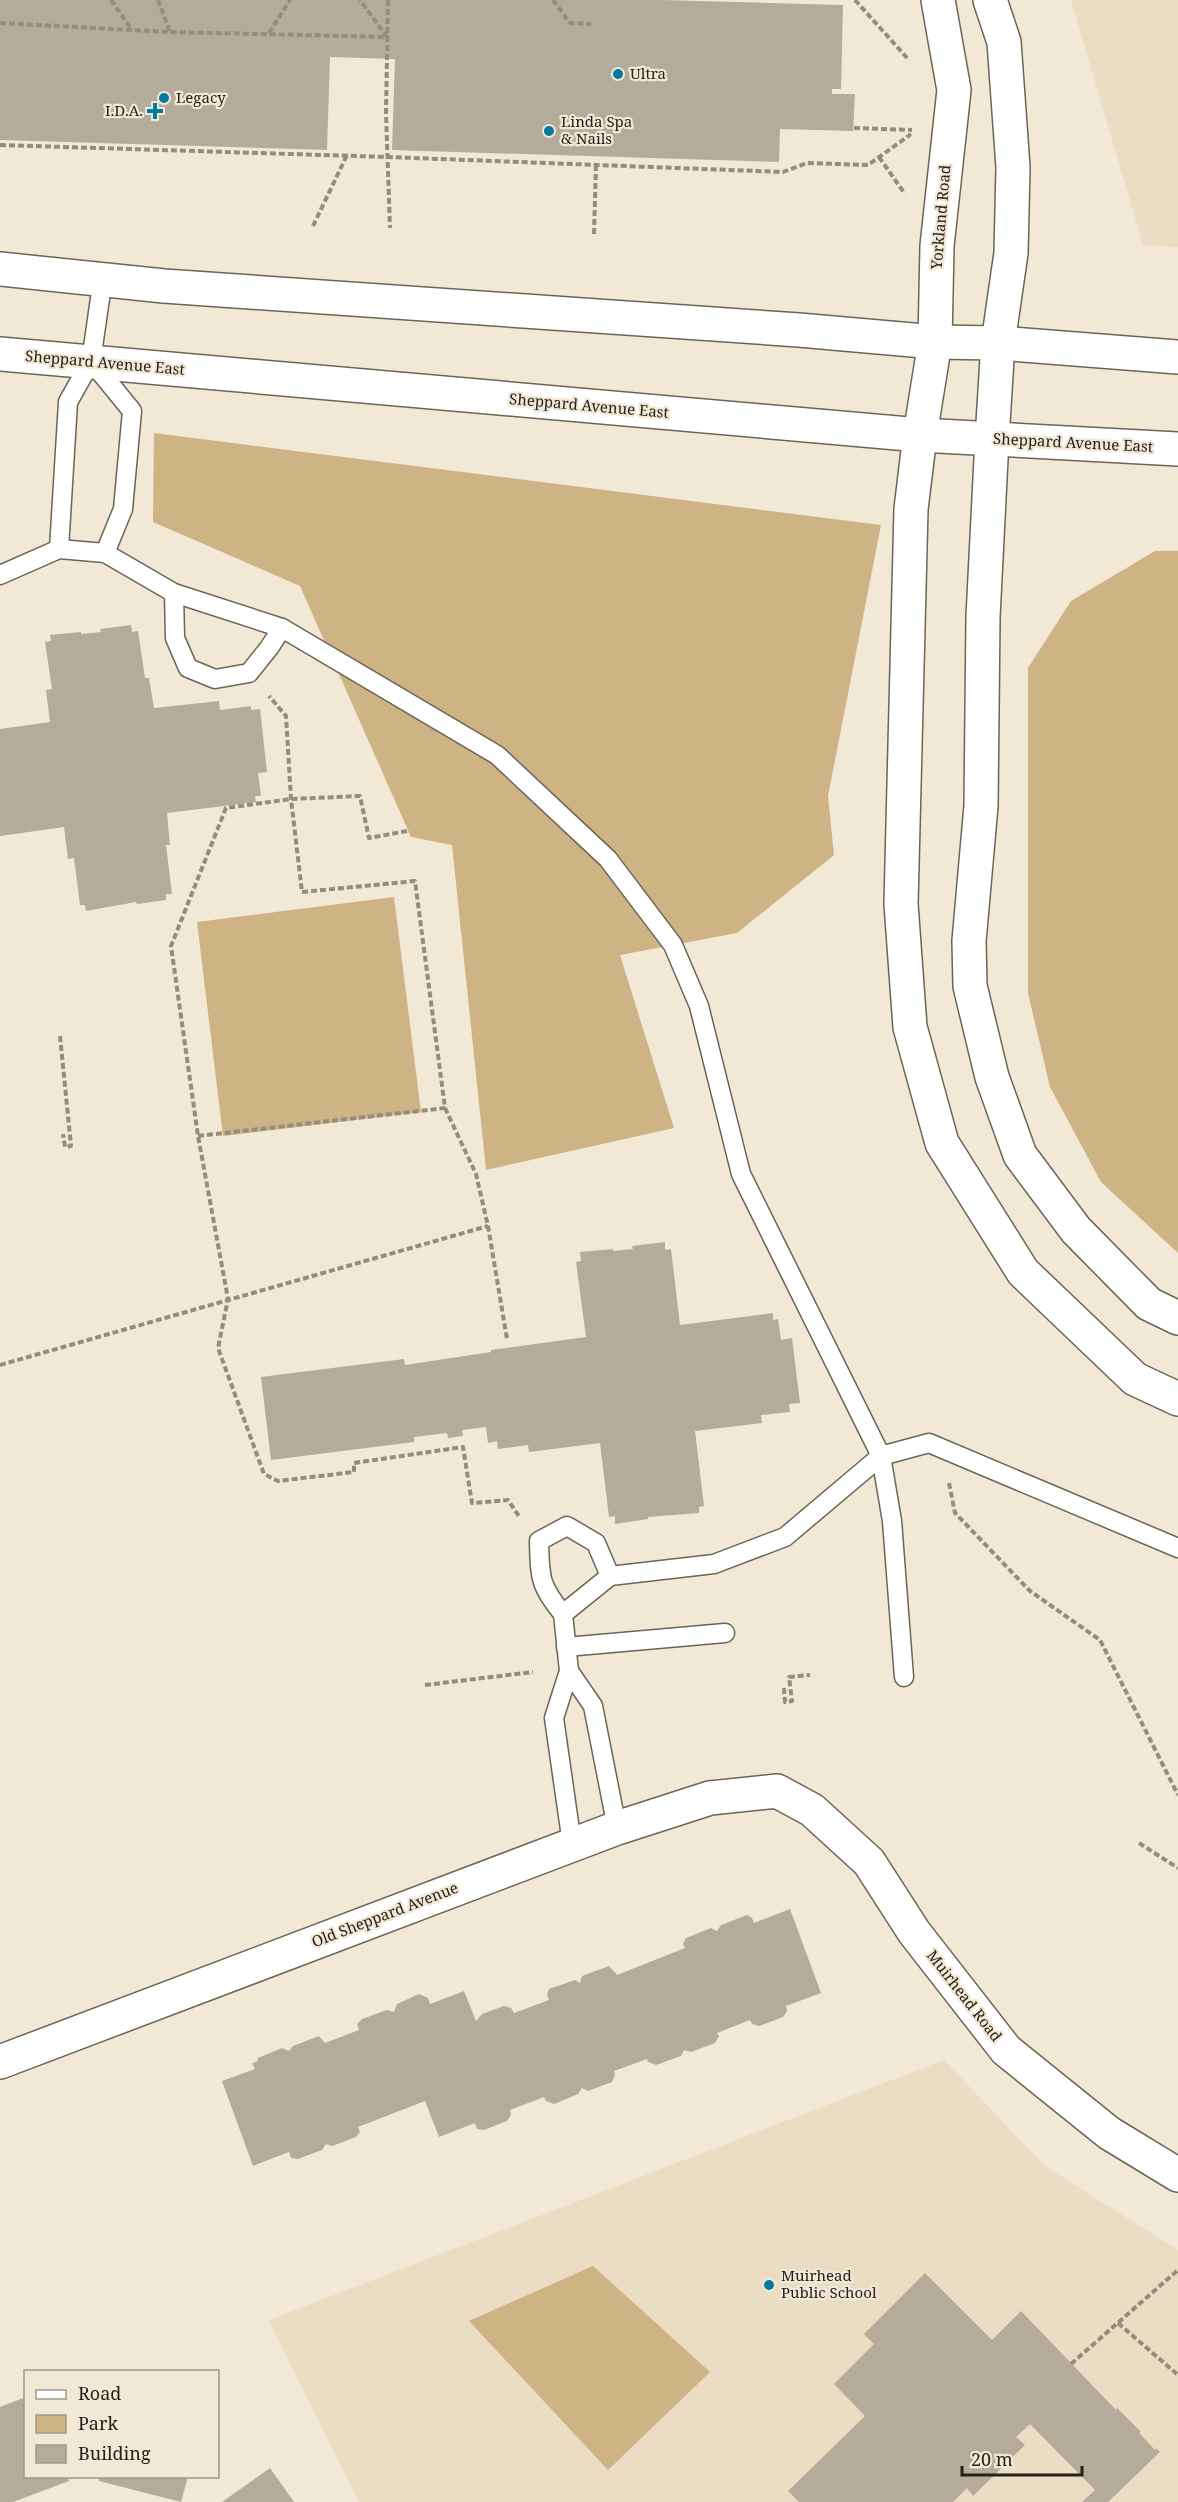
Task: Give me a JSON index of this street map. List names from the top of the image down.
{
  "streets": {
    "main road": [
      "Yorkland Road",
      "Sheppard Avenue East",
      "Old Sheppard Avenue",
      "Muirhead Road"
    ]
  },
  "crossings": [
    ["Yorkland Road", "Sheppard Avenue East"],
    ["Old Sheppard Avenue", "Muirhead Road"]
  ],
  "places": {
    "other": [
      "Ultra",
      "Legacy",
      "Linda Spa & Nails",
      "Muirhead Public School"
    ],
    "health": ["I.D.A."]
  },
  "legend": ["Road", "Park", "Building"],
  "scale_bar": "20 m"
}
